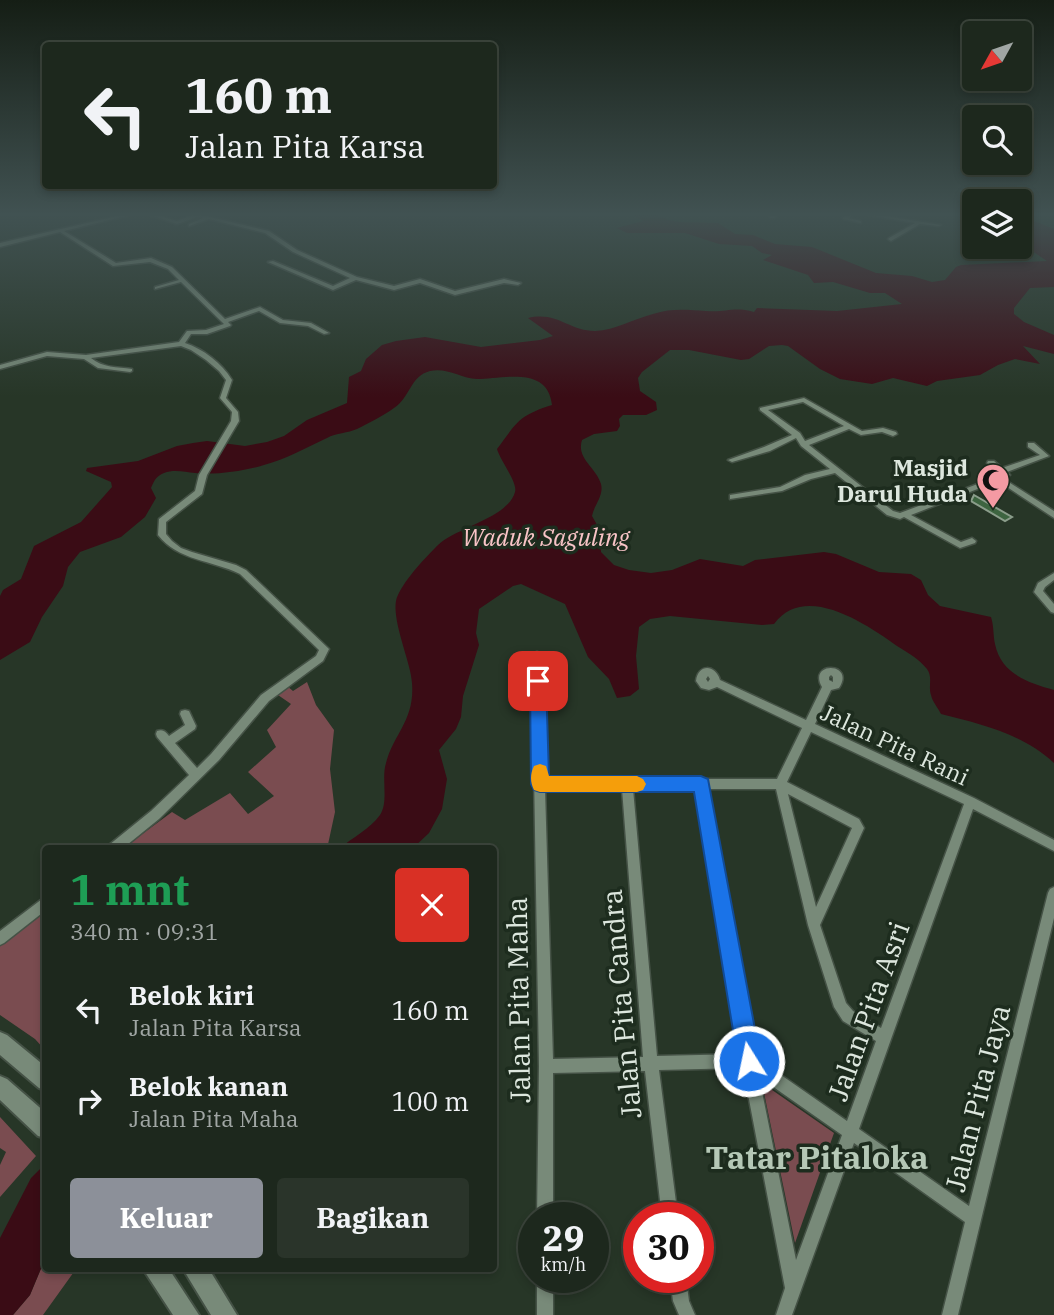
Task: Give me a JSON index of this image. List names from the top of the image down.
{
  "streets": {
    "street": [
      "Jalan Pita Rani",
      "Jalan Pita Maha",
      "Jalan Pita Candra",
      "Jalan Pita Asri",
      "Jalan Pita Jaya"
    ]
  },
  "crossings": [
    ["Jalan Pita Rani", "Jalan Pita Asri"]
  ],
  "districts": ["Tatar Pitaloka"],
  "water": ["Waduk Saguling"],
  "places": {
    "mosque": ["Masjid Darul Huda"]
  },
  "north": "bottom left",
  "page": {
    "turn": ["160 m", "Jalan Pita Karsa"],
    "heading": ["1 mnt", "340 m · 09:31"],
    "list": [
      {
        "name": "Belok kiri",
        "note": "Jalan Pita Karsa",
        "value": "160 m"
      },
      {
        "name": "Belok kanan",
        "note": "Jalan Pita Maha",
        "value": "100 m"
      }
    ],
    "buttons": ["Keluar", "Bagikan"],
    "speed": "29 km/h",
    "limit": "30"
  }
}
